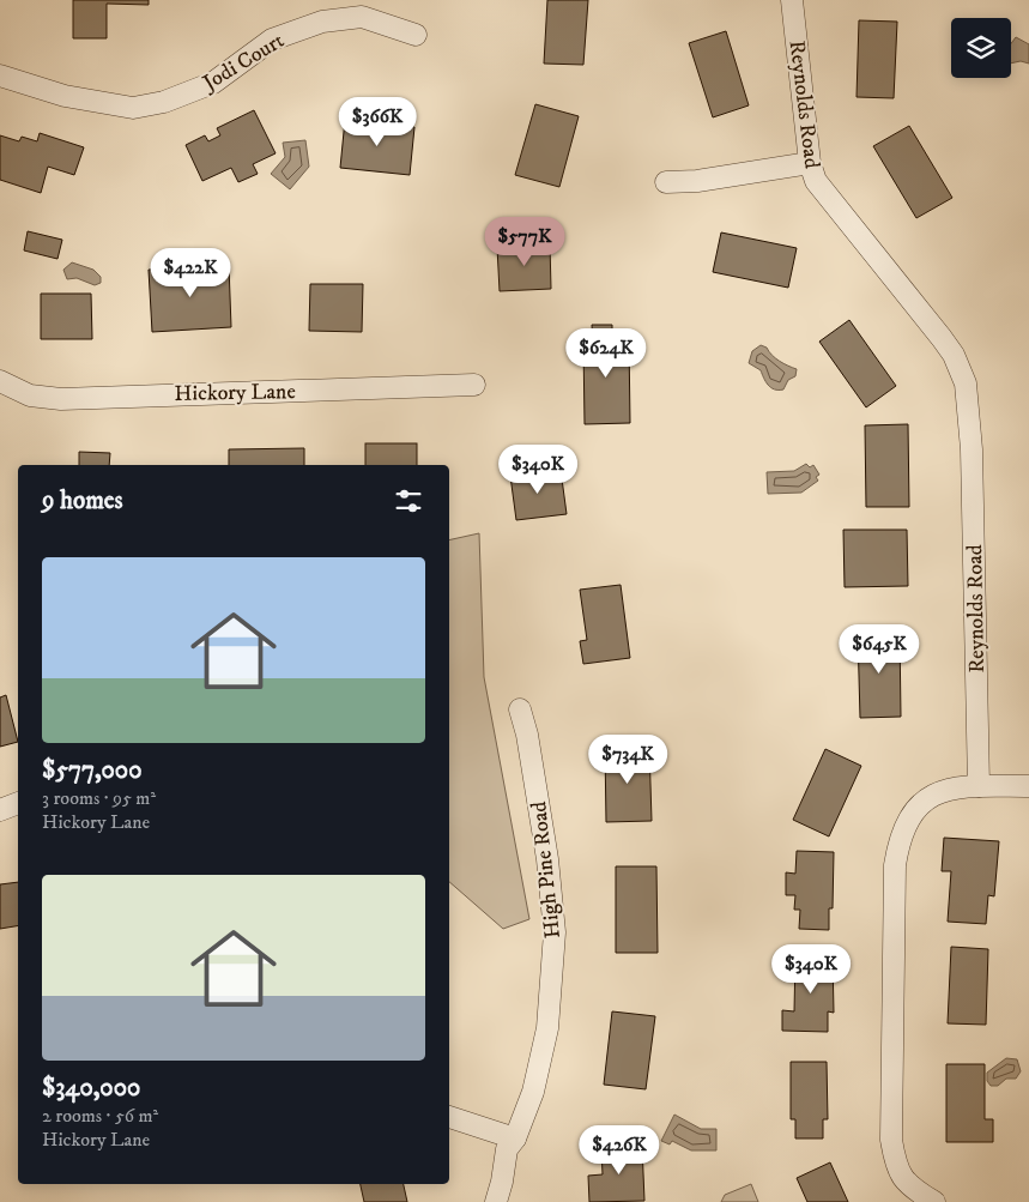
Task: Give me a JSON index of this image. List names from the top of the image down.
{
  "streets": {
    "street": [
      "Jodi Court",
      "Reynolds Road",
      "Hickory Lane",
      "High Pine Road"
    ]
  },
  "page": {
    "price": [
      "$366K",
      "$577K",
      "$422K",
      "$624K",
      "$340K",
      "$645K",
      "$734K",
      "$340K",
      "$426K"
    ],
    "heading": "9 homes",
    "list": [
      {
        "name": "$577,000",
        "note": "3 rooms · 95 m² · Hickory Lane"
      },
      {
        "name": "$340,000",
        "note": "2 rooms · 56 m² · Hickory Lane"
      }
    ]
  }
}
